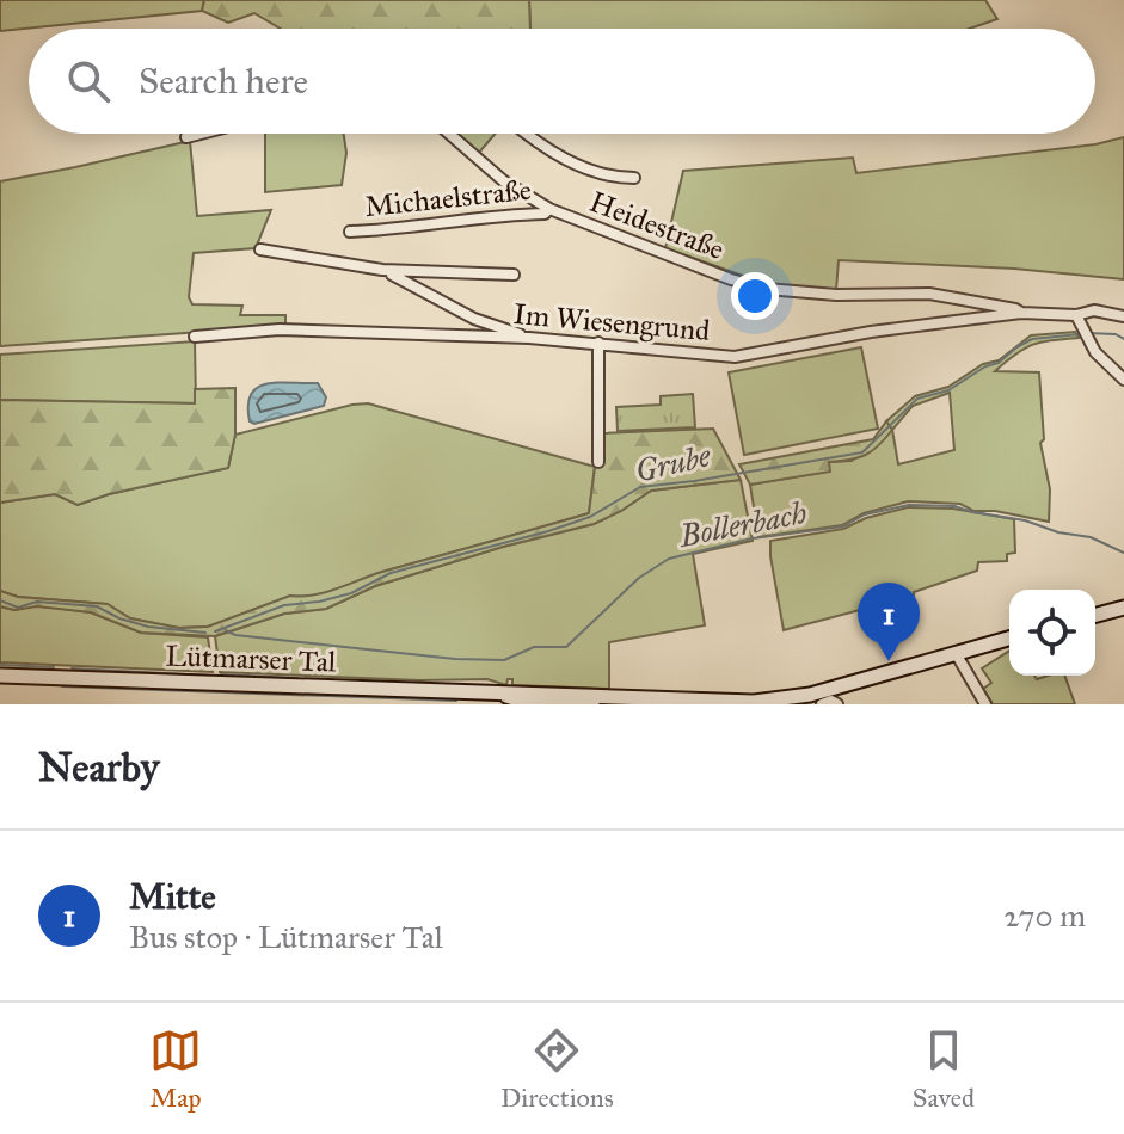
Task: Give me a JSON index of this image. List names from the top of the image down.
{
  "streets": {
    "main road": ["Lütmarser Tal"],
    "street": ["Michaelstraße", "Heidestraße", "Im Wiesengrund"]
  },
  "crossings": [
    ["Michaelstraße", "Heidestraße"],
    ["Heidestraße", "Im Wiesengrund"]
  ],
  "water": ["Grube", "Bollerbach"],
  "page": {
    "search": "Search here",
    "pins": "1",
    "heading": "Nearby",
    "list": [
      {
        "mark": "1",
        "name": "Mitte",
        "note": "Bus stop · Lütmarser Tal",
        "value": "270 m"
      }
    ],
    "nav": ["Map", "Directions", "Saved"]
  }
}
